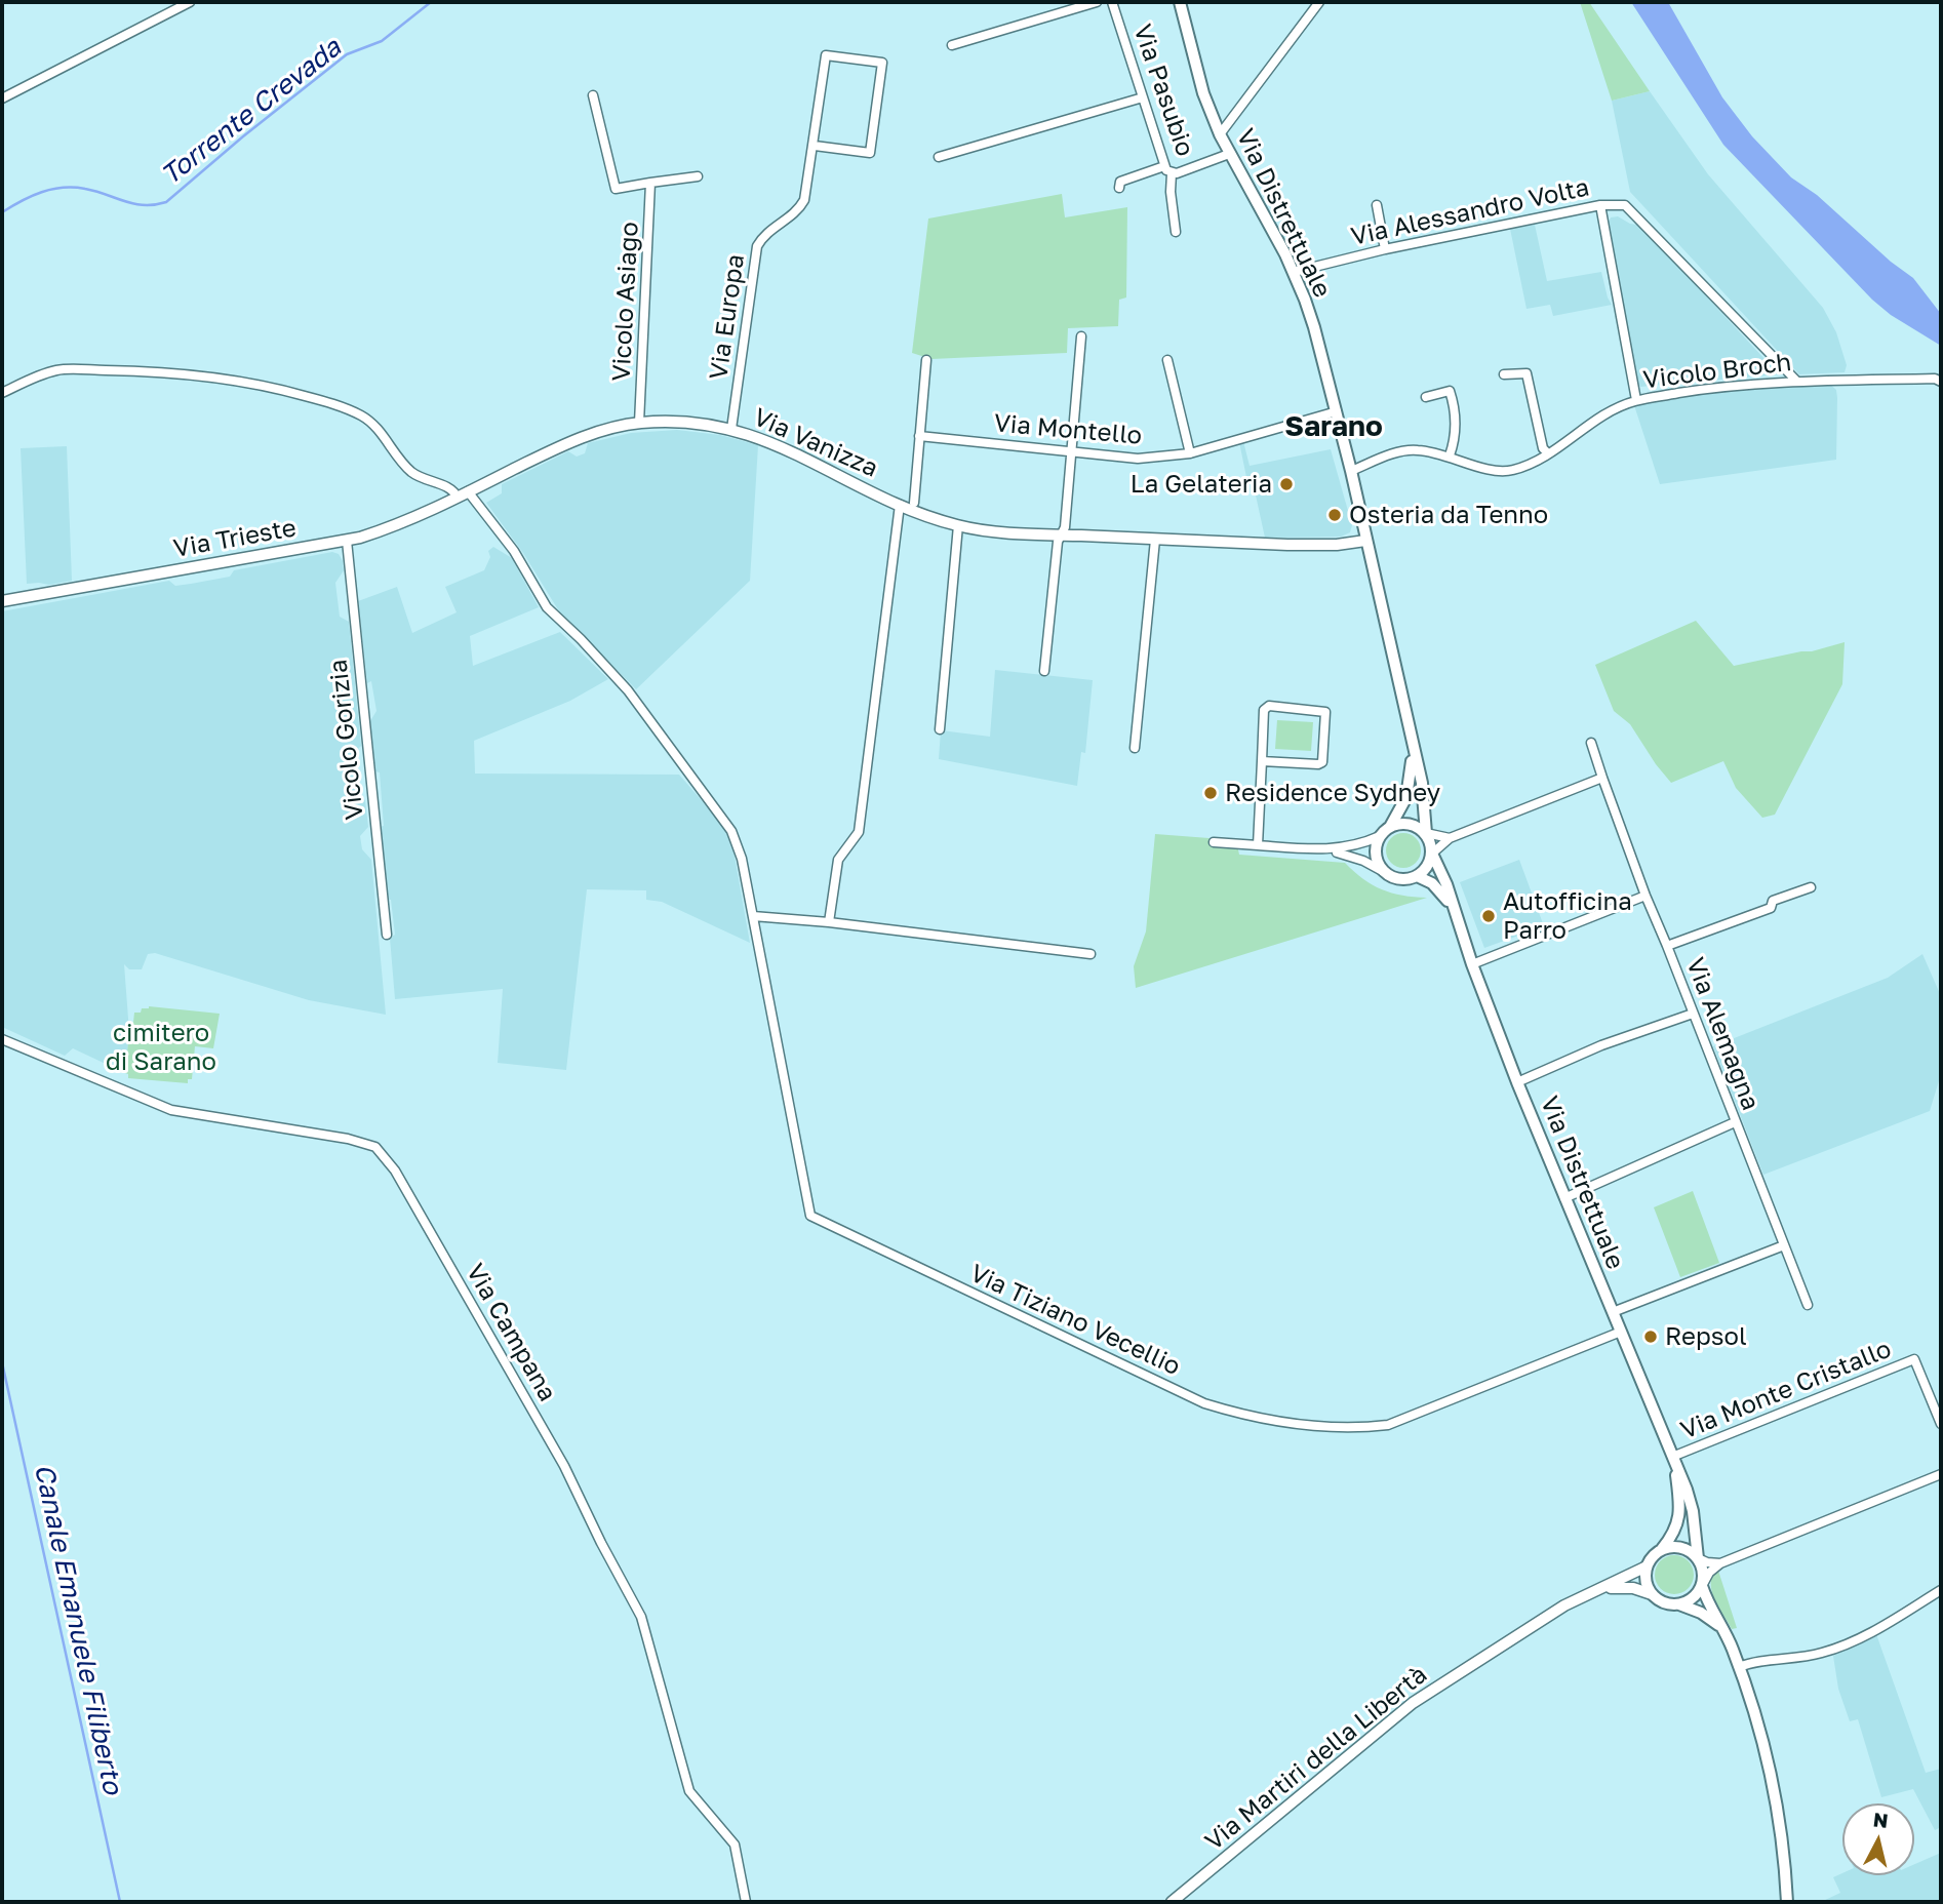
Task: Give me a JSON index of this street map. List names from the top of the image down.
{
  "streets": {
    "main road": ["Via Distrettuale"],
    "street": [
      "Via Pasubio",
      "Via Alessandro Volta",
      "Vicolo Asiago",
      "Via Europa",
      "Vicolo Broch",
      "Via Montello",
      "Via Vanizza",
      "Via Trieste",
      "Vicolo Gorizia",
      "Via Alemagna",
      "Via Tiziano Vecellio",
      "Via Campana",
      "Via Monte Cristallo",
      "Via Martiri della Libertà"
    ]
  },
  "crossings": [
    ["Via Pasubio", "Via Distrettuale"],
    ["Via Alessandro Volta", "Via Distrettuale"],
    ["Via Alessandro Volta", "Vicolo Broch"],
    ["Via Distrettuale", "Vicolo Broch"],
    ["Via Distrettuale", "Via Montello"],
    ["Via Distrettuale", "Via Vanizza"],
    ["Via Distrettuale", "Via Tiziano Vecellio"],
    ["Via Distrettuale", "Via Monte Cristallo"],
    ["Via Distrettuale", "Via Martiri della Libertà"],
    ["Vicolo Asiago", "Via Vanizza"],
    ["Via Europa", "Via Vanizza"],
    ["Via Vanizza", "Via Trieste"],
    ["Via Vanizza", "Via Tiziano Vecellio"],
    ["Via Trieste", "Vicolo Gorizia"],
    ["Via Trieste", "Via Tiziano Vecellio"]
  ],
  "districts": ["Sarano"],
  "water": ["Torrente Crevada", "Canale Emanuele Filiberto"],
  "parks": ["cimitero di Sarano"],
  "places": [
    "La Gelateria",
    "Osteria da Tenno",
    "Residence Sydney",
    "Autofficina Parro",
    "Repsol"
  ],
  "north": "top"
}
